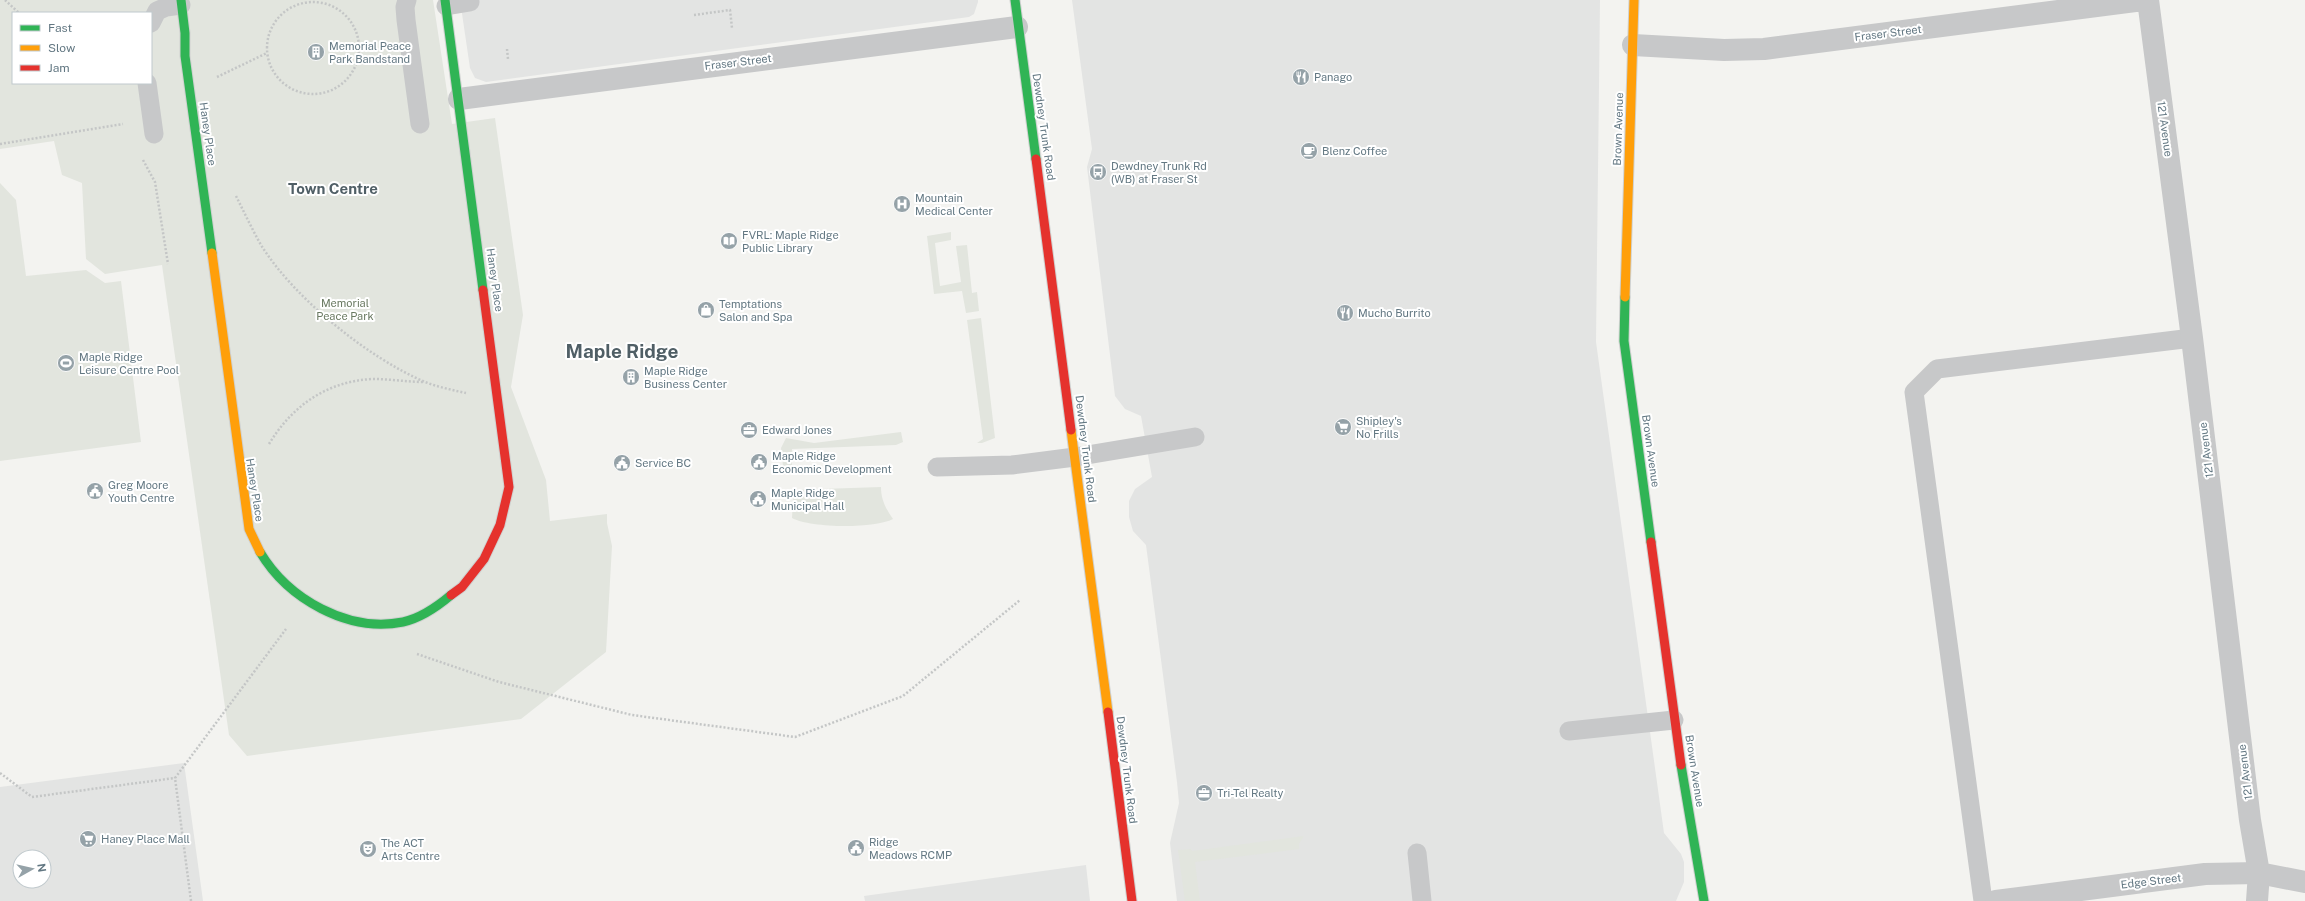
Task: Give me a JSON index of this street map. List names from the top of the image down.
{
  "streets": {
    "main road": ["Dewdney Trunk Road", "Brown Avenue", "Haney Place"],
    "street": ["Fraser Street", "121 Avenue", "Edge Street"]
  },
  "crossings": [
    ["Fraser Street", "Dewdney Trunk Road"],
    ["Fraser Street", "Brown Avenue"],
    ["Fraser Street", "Haney Place"],
    ["121 Avenue", "Edge Street"]
  ],
  "districts": ["Town Centre", "Maple Ridge"],
  "parks": ["Memorial Peace Park"],
  "places": {
    "building": ["Memorial Peace Park Bandstand", "Maple Ridge Business Center"],
    "restaurant": ["Panago", "Mucho Burrito"],
    "cafe": ["Blenz Coffee"],
    "bus stop": ["Dewdney Trunk Rd (WB) at Fraser St"],
    "hospital": ["Mountain Medical Center"],
    "library": ["FVRL: Maple Ridge Public Library"],
    "shop": ["Temptations Salon and Spa"],
    "sports": ["Maple Ridge Leisure Centre Pool"],
    "supermarket": ["Shipley's No Frills", "Haney Place Mall"],
    "office": ["Edward Jones", "Tri-Tel Realty"],
    "public building": [
      "Maple Ridge Economic Development",
      "Service BC",
      "Greg Moore Youth Centre",
      "Maple Ridge Municipal Hall",
      "Ridge Meadows RCMP"
    ],
    "theatre": ["The ACT Arts Centre"]
  },
  "legend": ["Fast", "Slow", "Jam"],
  "north": "right"
}
